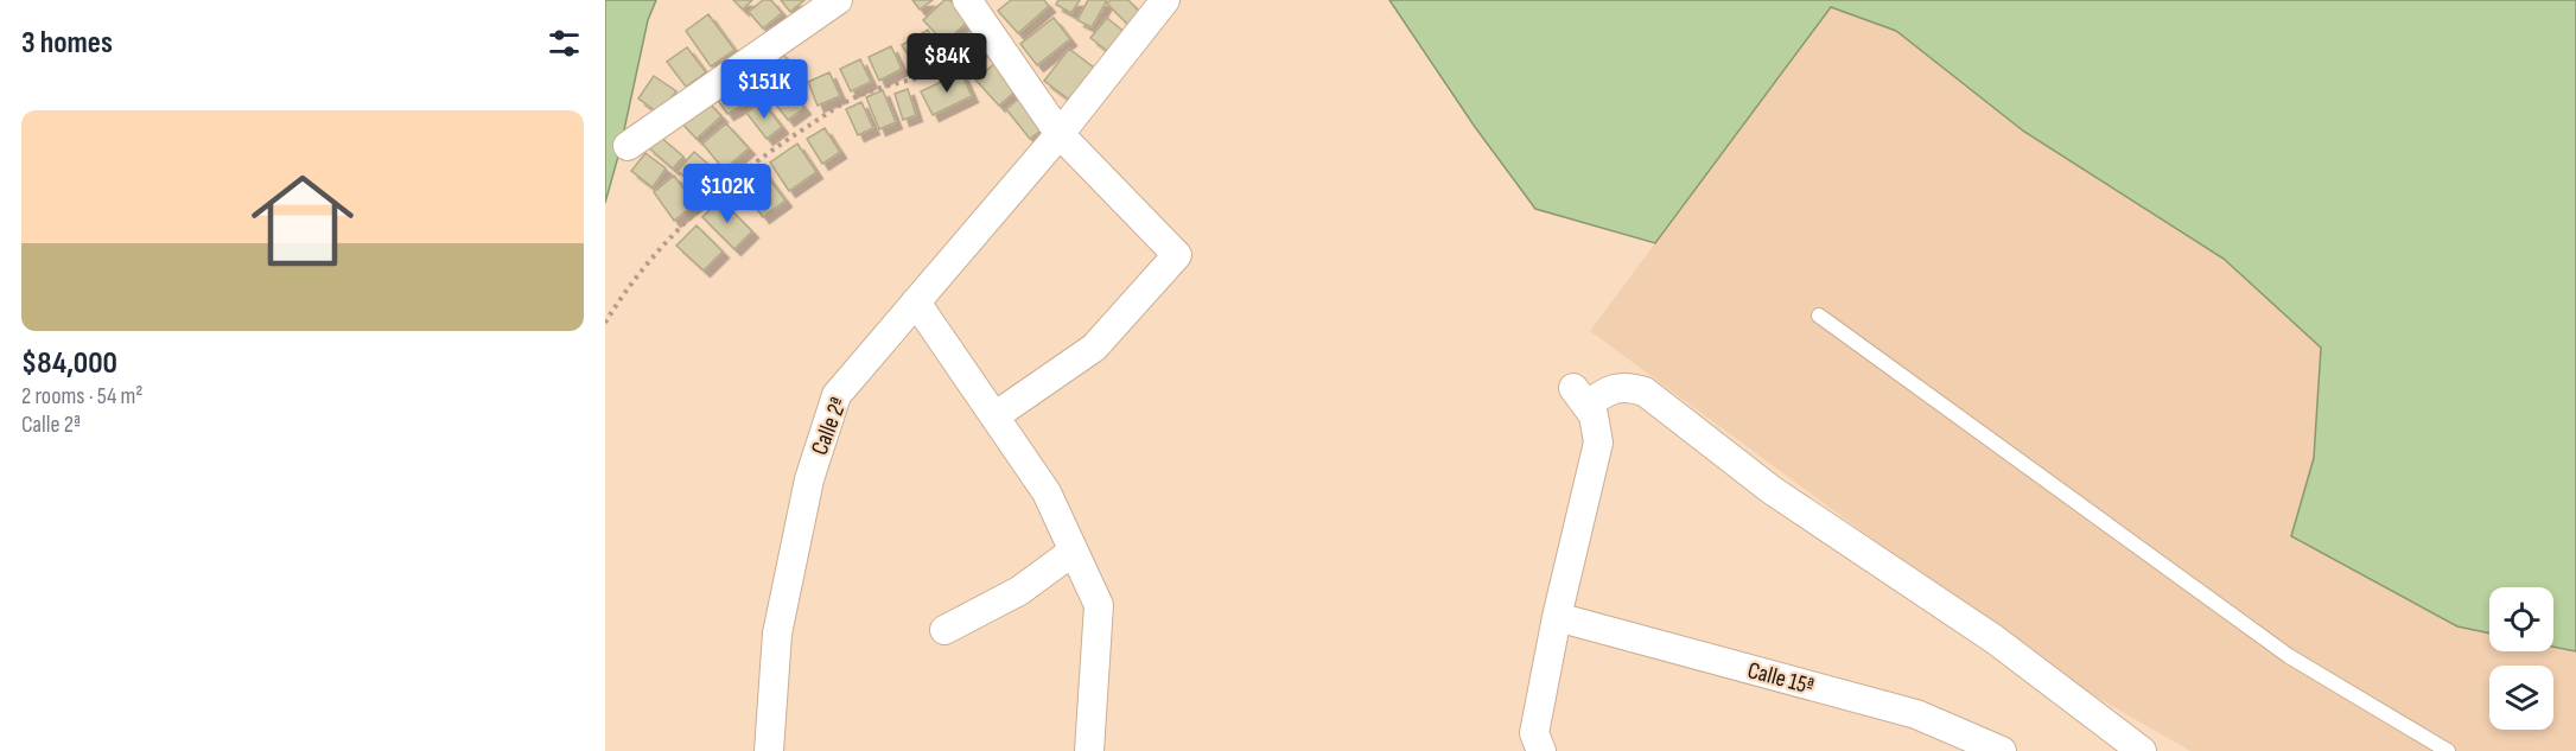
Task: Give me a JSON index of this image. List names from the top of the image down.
{
  "streets": {
    "street": ["Calle 2ª", "Calle 15ª"]
  },
  "page": {
    "heading": "3 homes",
    "price": ["$84K", "$151K", "$102K"],
    "list": [
      {
        "name": "$84,000",
        "note": "2 rooms · 54 m² · Calle 2ª"
      }
    ]
  }
}
